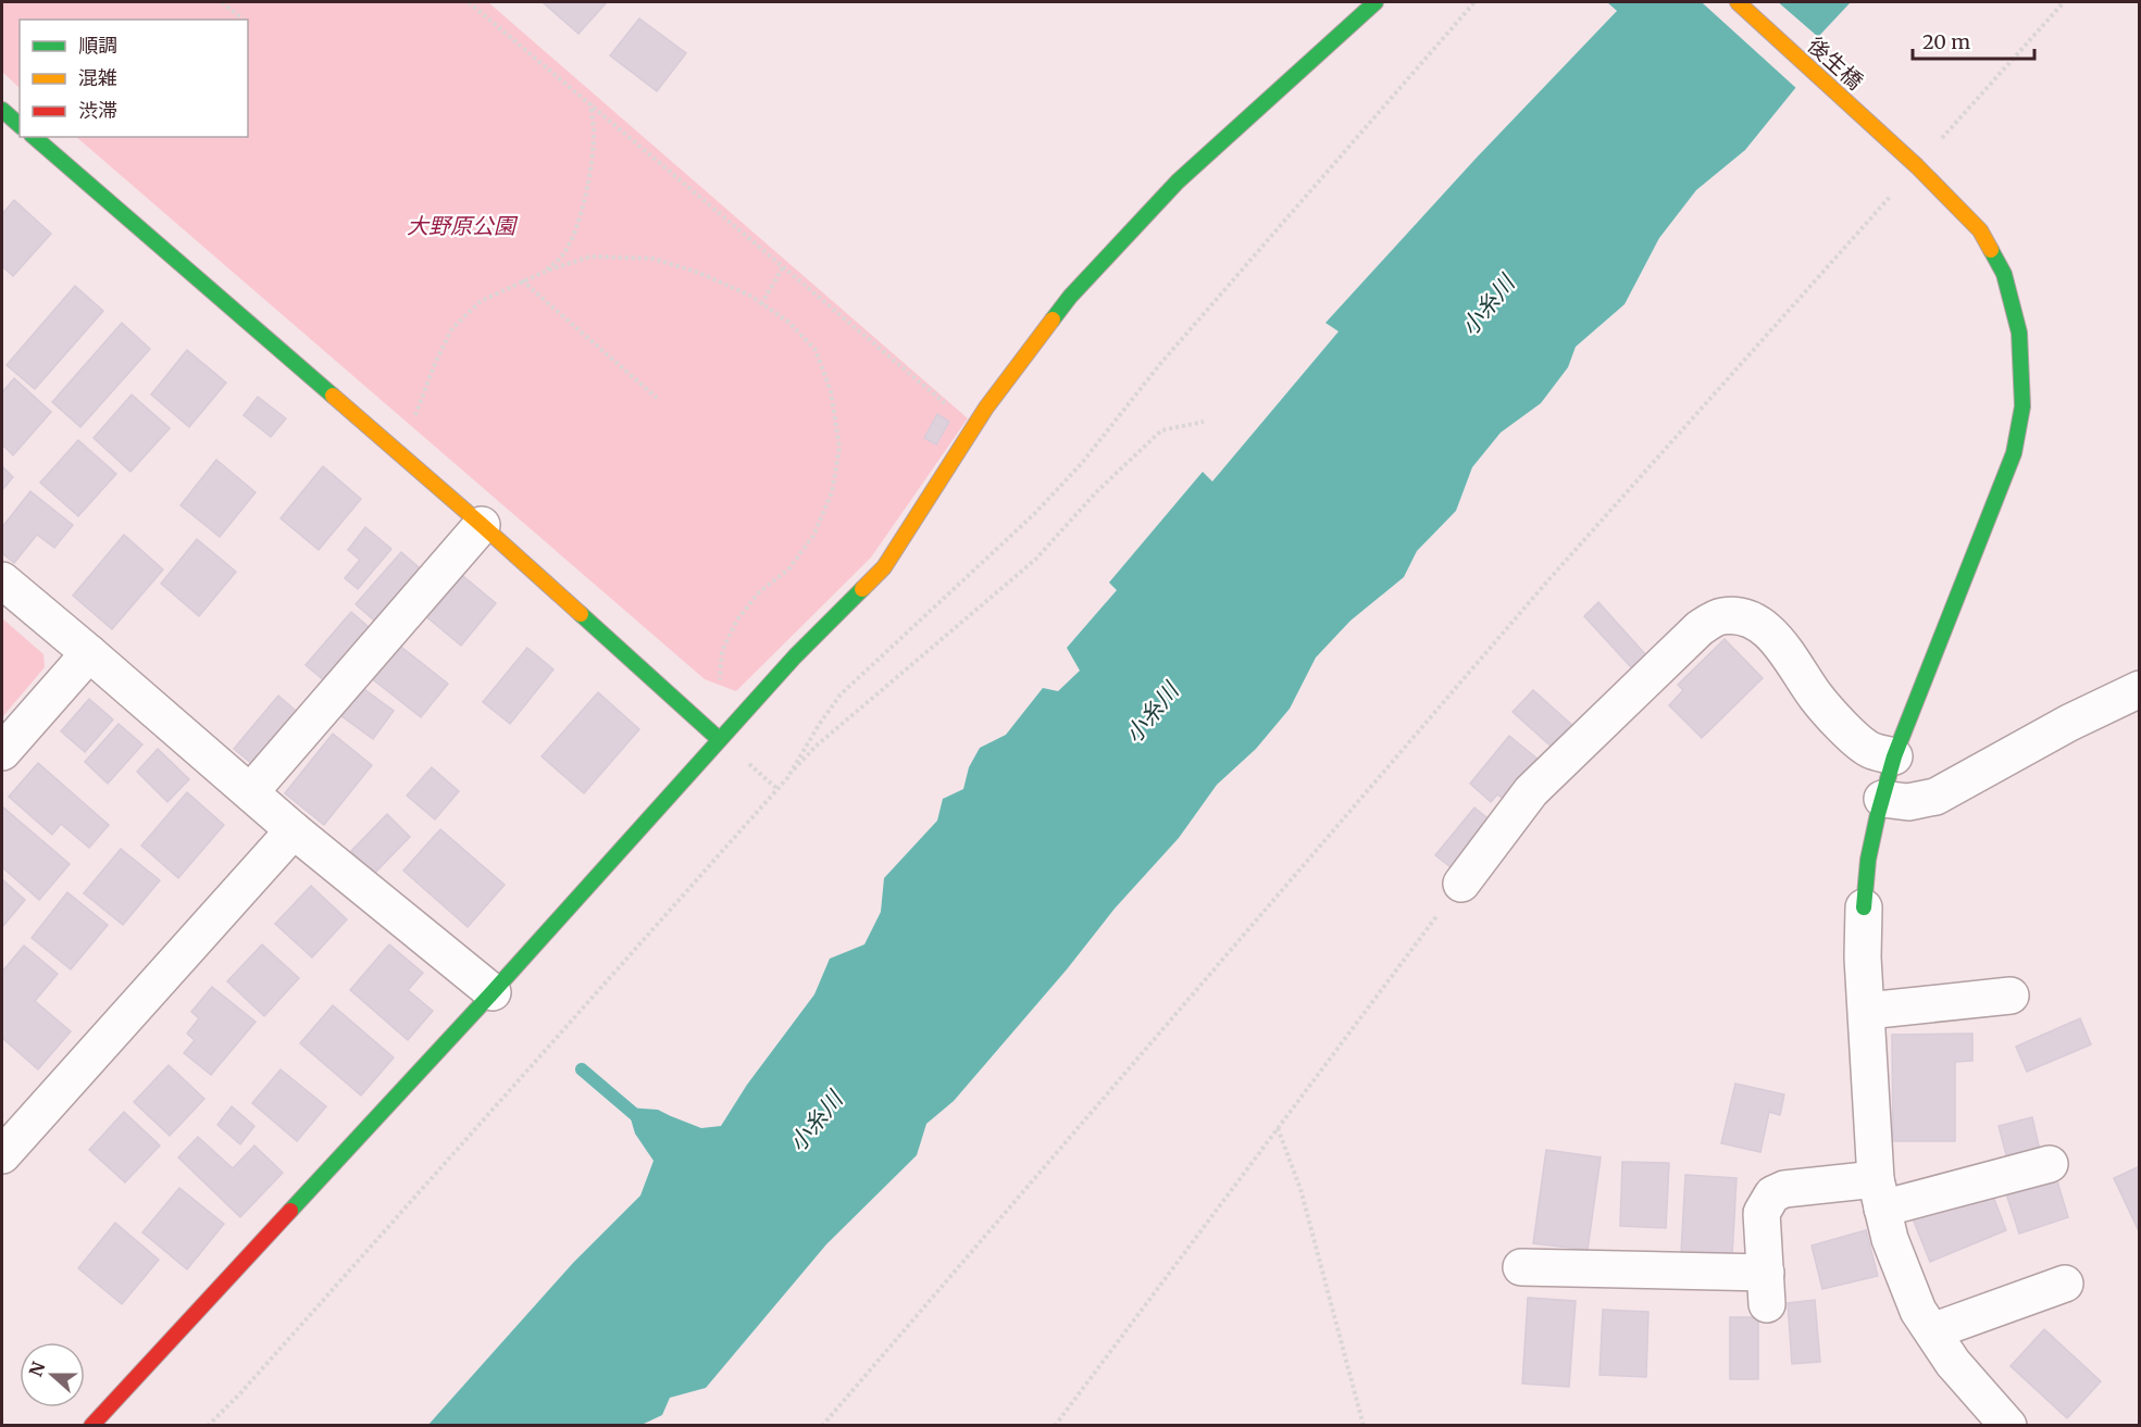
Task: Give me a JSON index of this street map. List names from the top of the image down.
{
  "streets": {
    "street": ["後生橋"]
  },
  "water": ["小糸川"],
  "parks": ["大野原公園"],
  "legend": ["順調", "混雑", "渋滞"],
  "scale_bar": "20 m",
  "north": "left"
}
